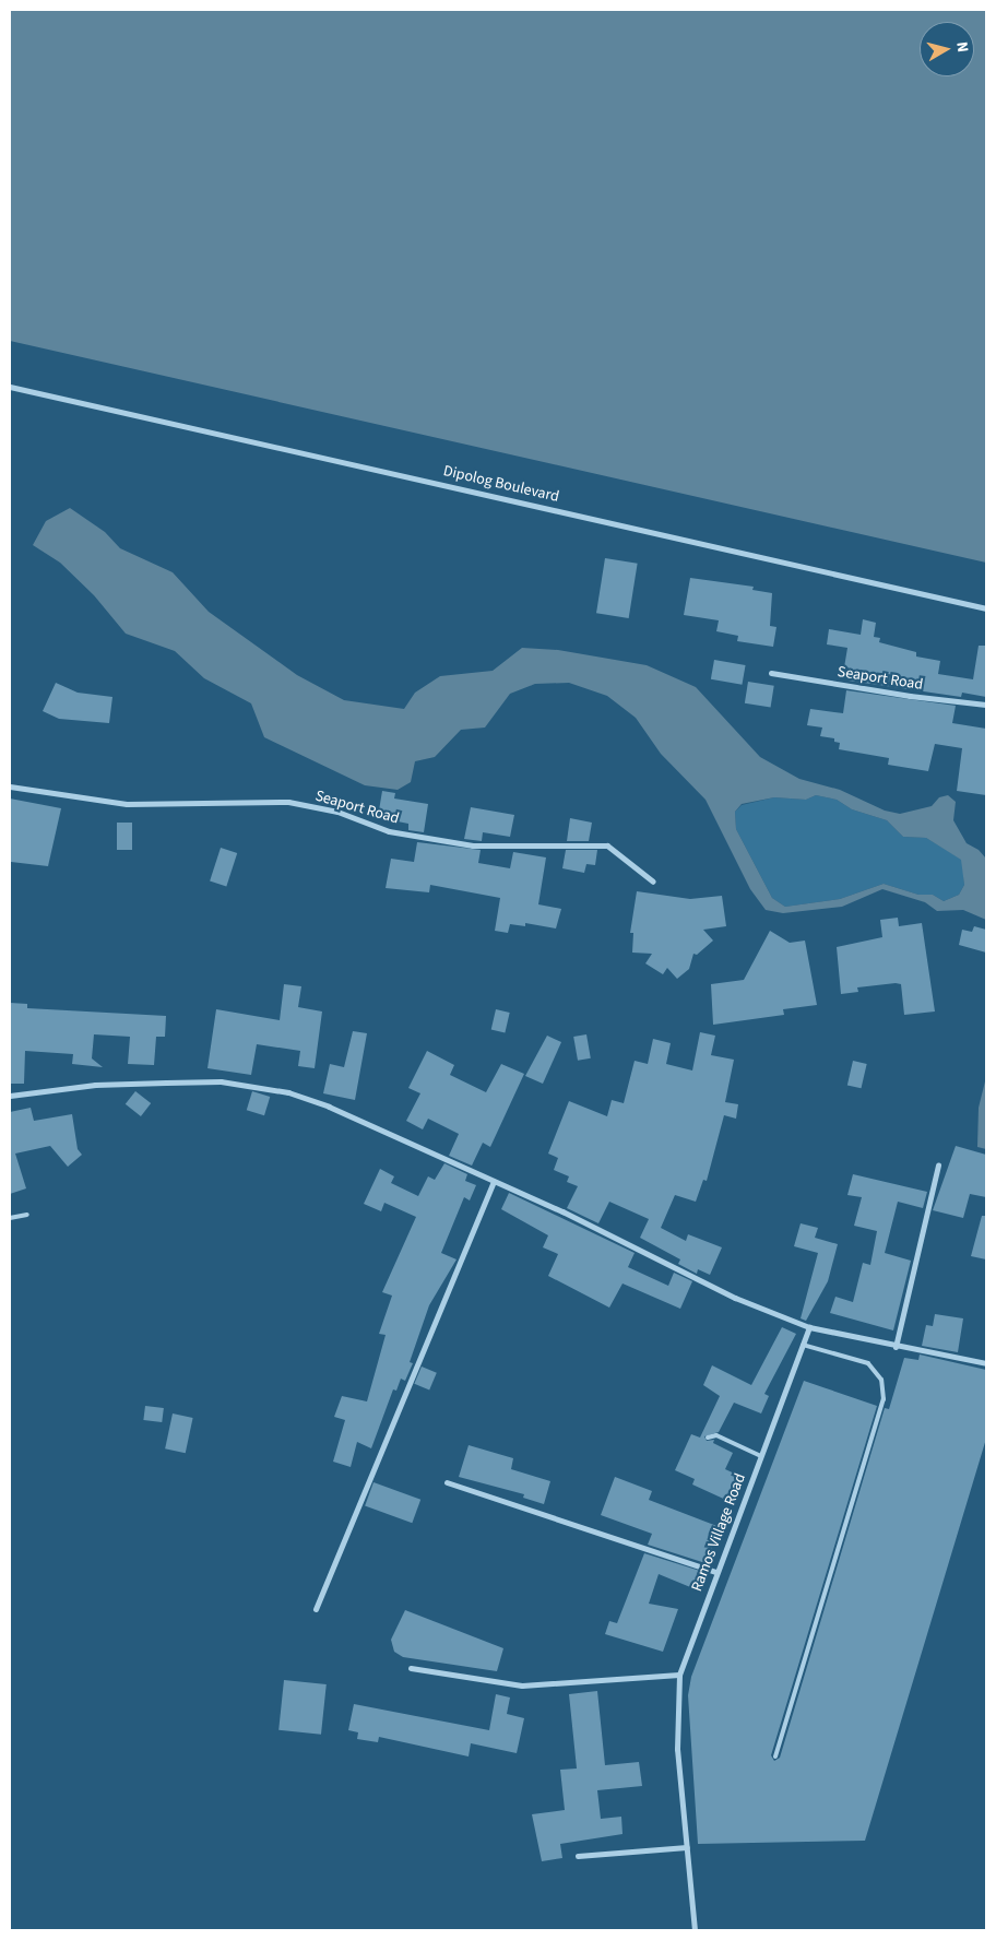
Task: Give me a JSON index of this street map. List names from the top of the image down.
{
  "streets": {
    "street": ["Dipolog Boulevard", "Seaport Road", "Ramos Village Road"]
  },
  "north": "right"
}
